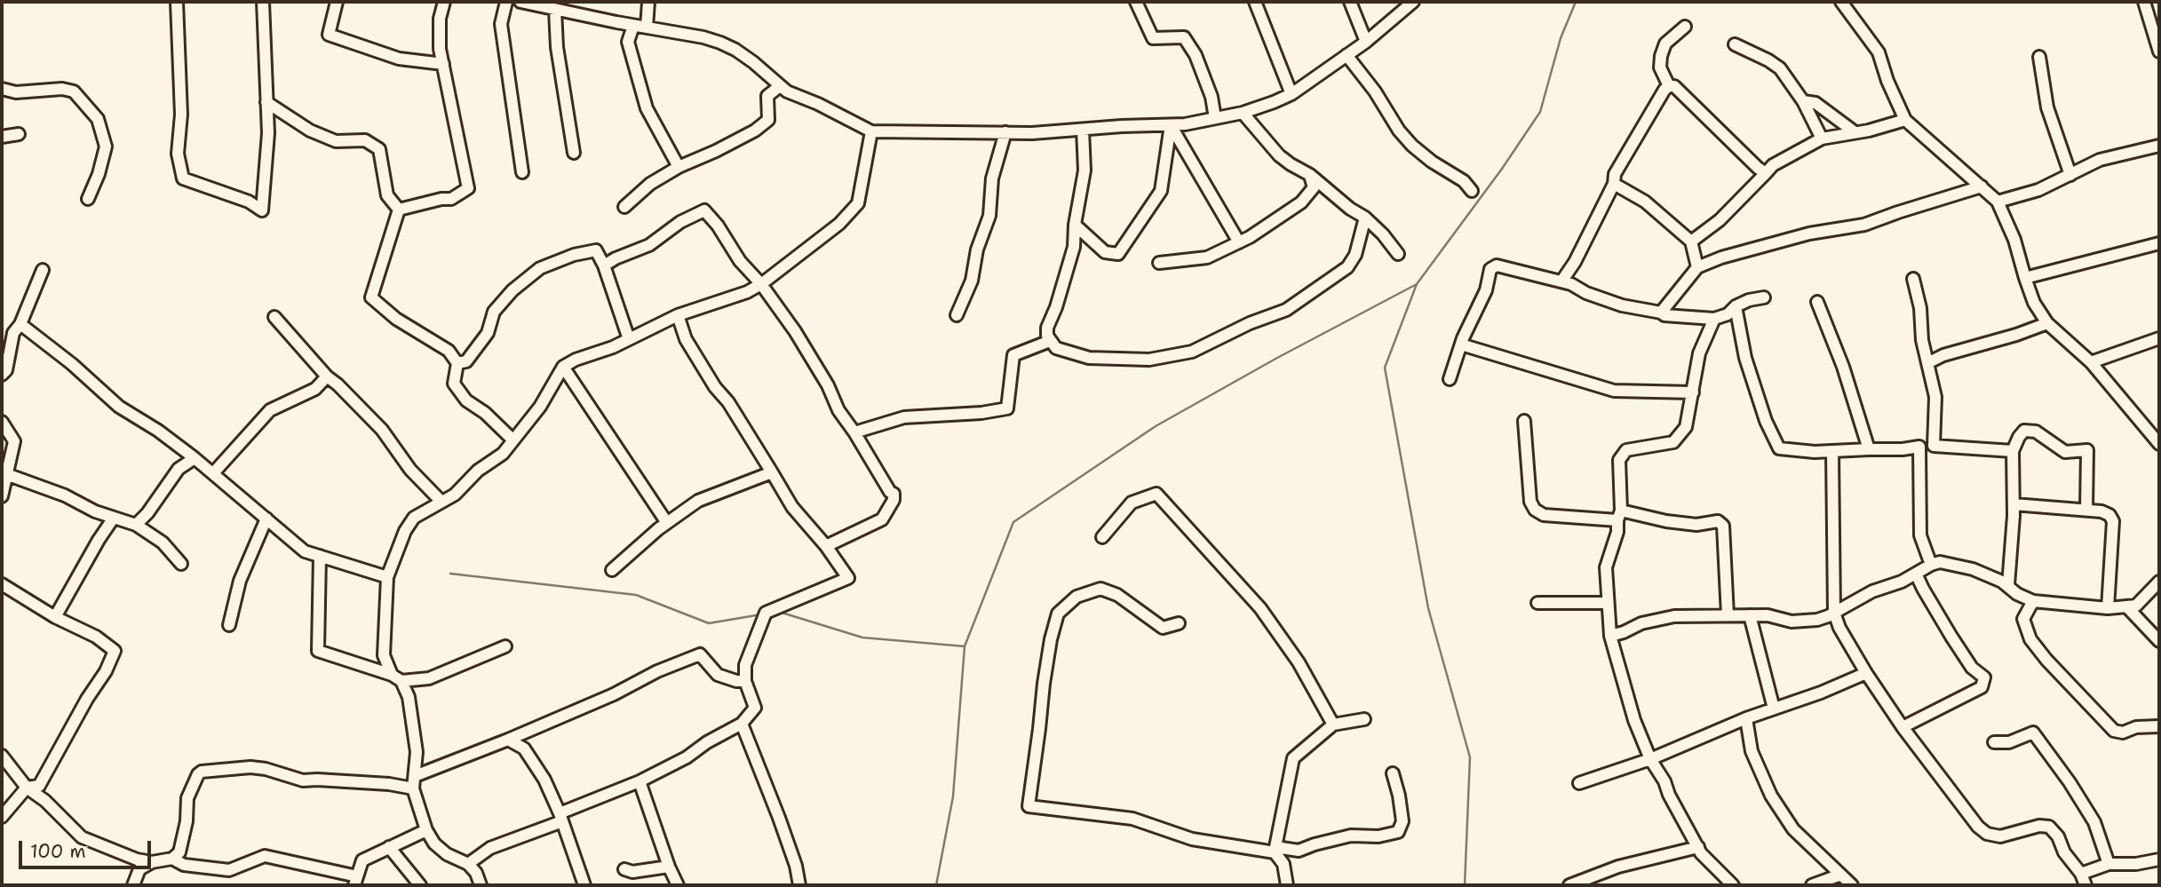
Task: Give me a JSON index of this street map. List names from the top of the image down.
{
  "scale_bar": "100 m"
}
